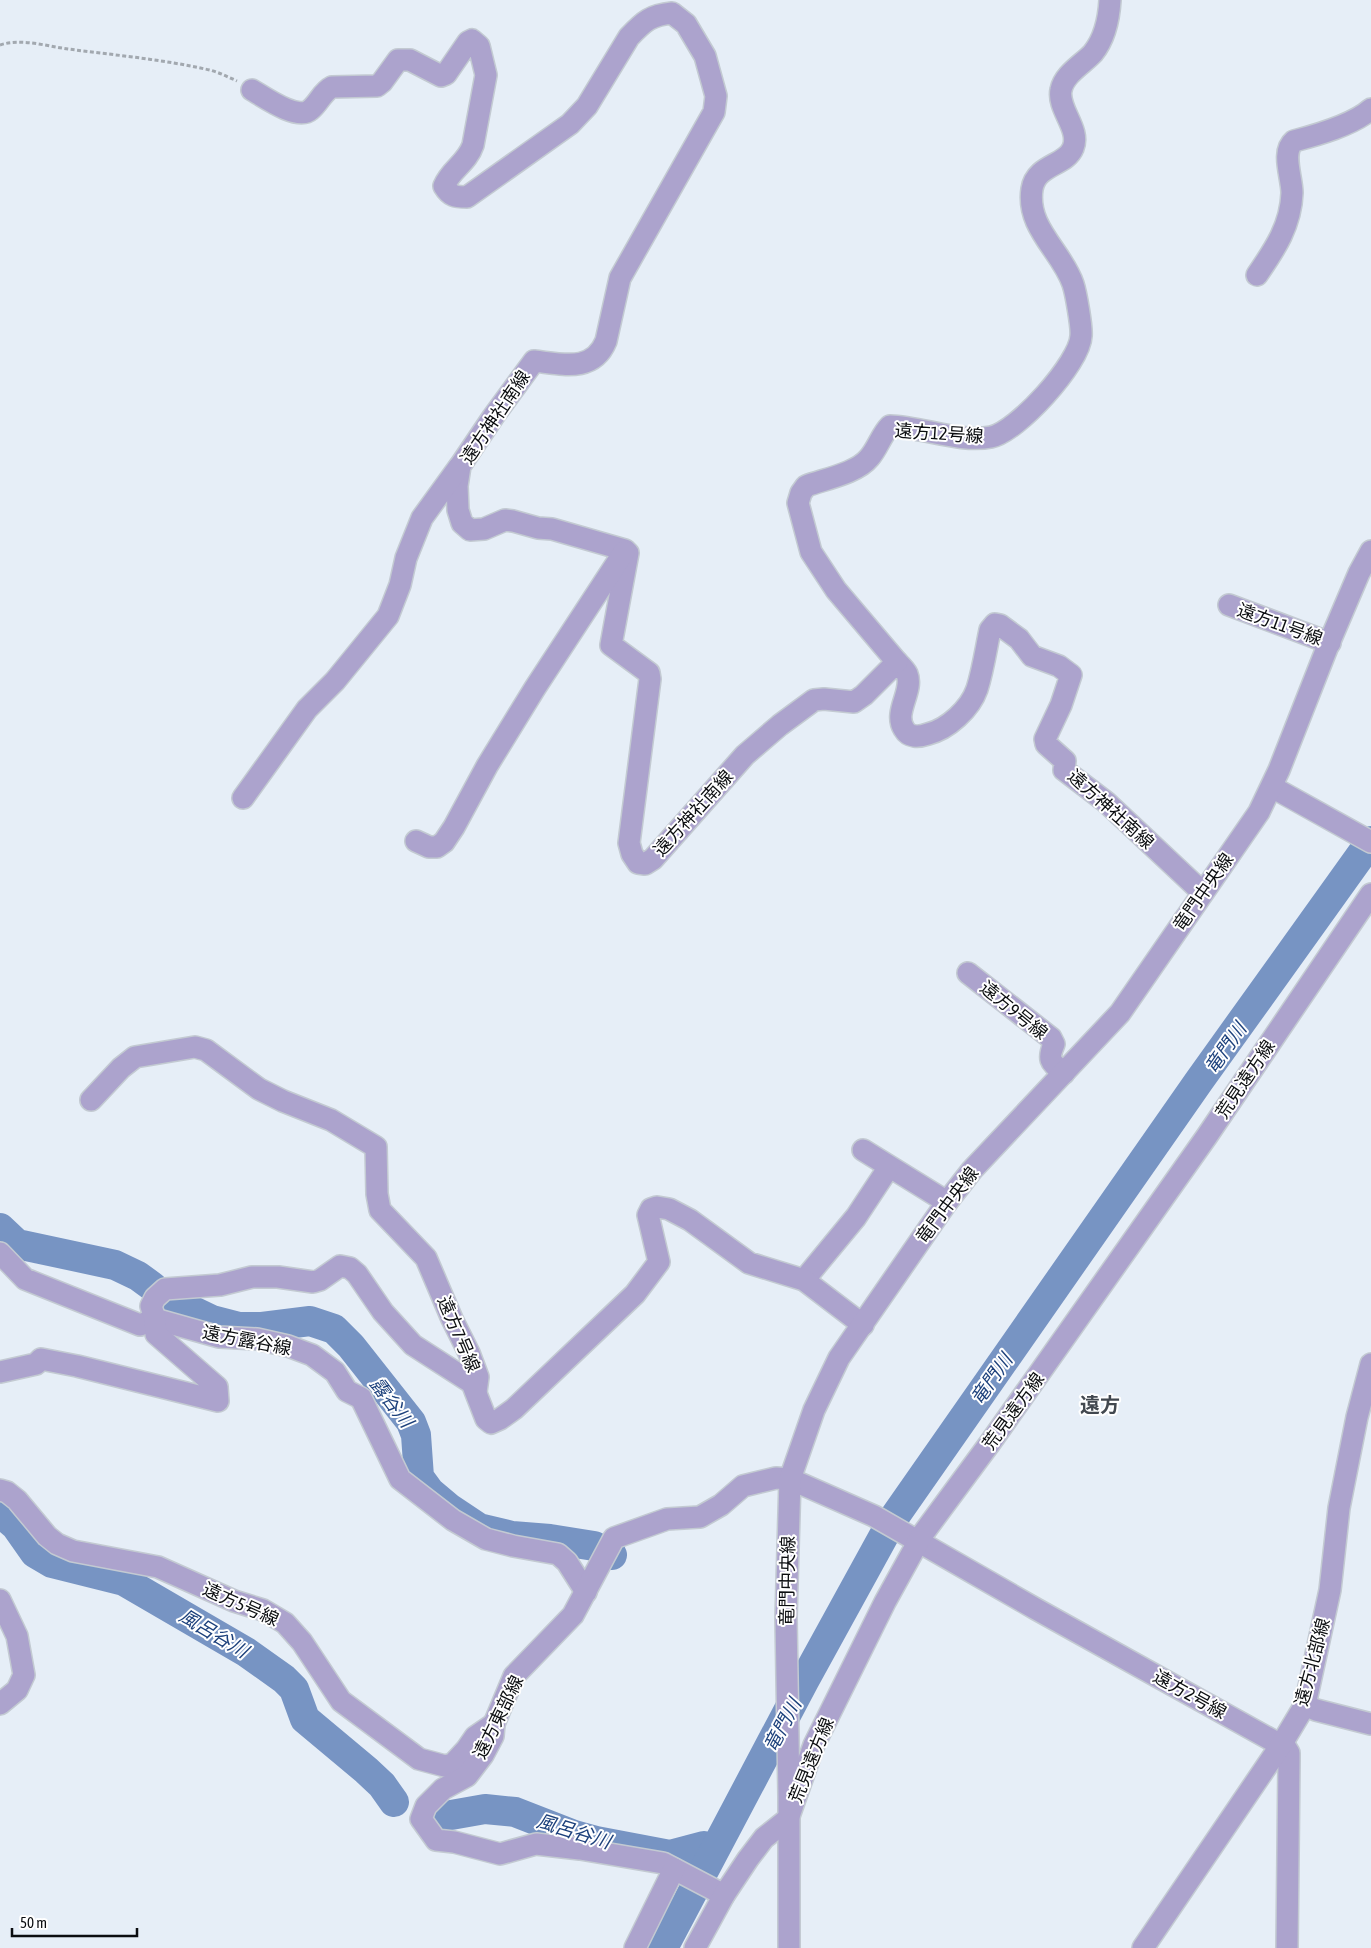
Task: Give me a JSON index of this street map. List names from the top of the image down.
{
  "streets": {
    "street": [
      "遠方神社南線",
      "遠方12号線",
      "遠方11号線",
      "竜門中央線",
      "遠方9号線",
      "荒見遠方線",
      "遠方7号線",
      "遠方露谷線",
      "遠方5号線",
      "遠方北部線",
      "遠方2号線",
      "遠方東部線"
    ]
  },
  "crossings": [
    ["遠方神社南線", "遠方12号線"],
    ["遠方神社南線", "竜門中央線"],
    ["遠方11号線", "竜門中央線"],
    ["竜門中央線", "遠方9号線"],
    ["竜門中央線", "荒見遠方線"],
    ["竜門中央線", "遠方7号線"],
    ["竜門中央線", "遠方2号線"],
    ["竜門中央線", "遠方東部線"],
    ["荒見遠方線", "遠方2号線"],
    ["遠方露谷線", "遠方東部線"],
    ["遠方5号線", "遠方東部線"],
    ["遠方北部線", "遠方2号線"],
    ["遠方2号線", "遠方東部線"]
  ],
  "districts": ["遠方"],
  "water": ["竜門川", "露谷川", "風呂谷川"],
  "scale_bar": "50 m"
}
